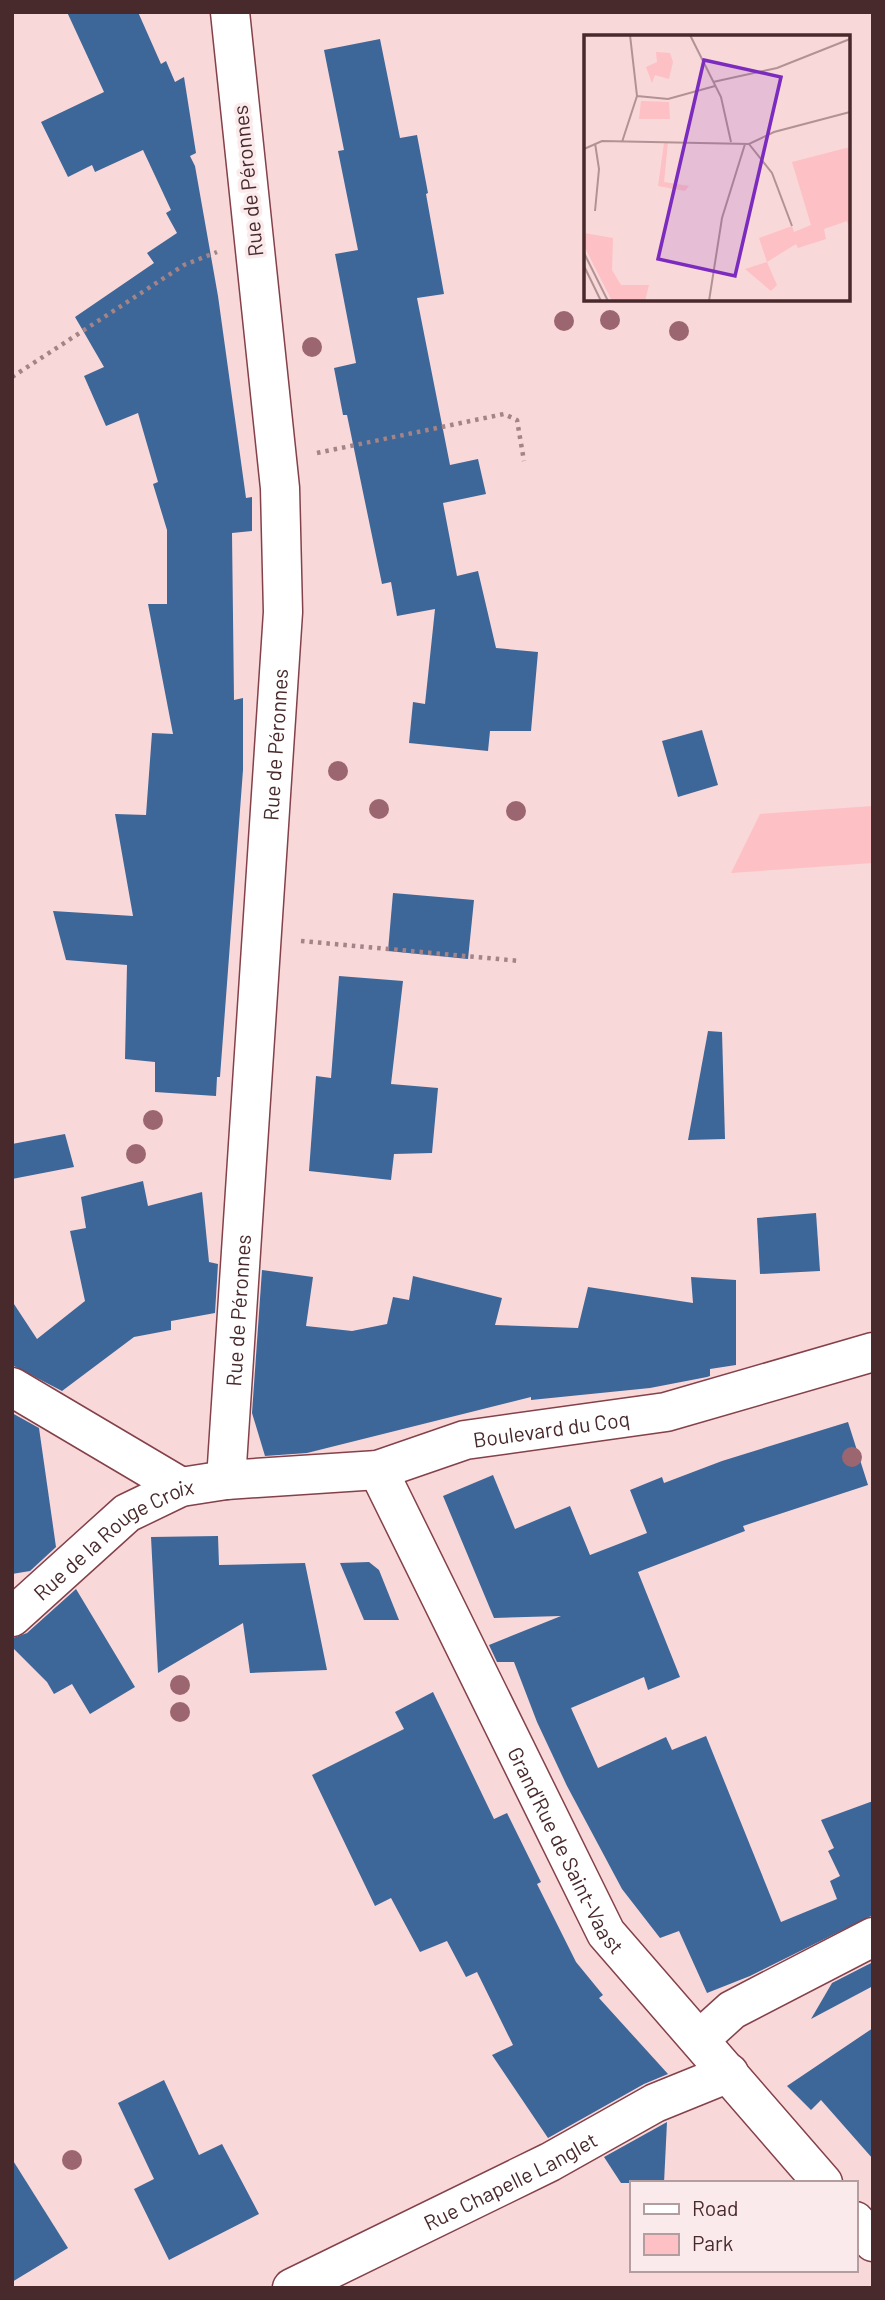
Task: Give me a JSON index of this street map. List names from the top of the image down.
{
  "streets": {
    "street": [
      "Rue de Péronnes",
      "Boulevard du Coq",
      "Rue de la Rouge Croix",
      "Grand'Rue de Saint-Vaast",
      "Rue Chapelle Langlet"
    ]
  },
  "crossings": [
    ["Rue de Péronnes", "Boulevard du Coq"],
    ["Rue de Péronnes", "Rue de la Rouge Croix"],
    ["Boulevard du Coq", "Rue de la Rouge Croix"],
    ["Boulevard du Coq", "Grand'Rue de Saint-Vaast"],
    ["Grand'Rue de Saint-Vaast", "Rue Chapelle Langlet"]
  ],
  "legend": ["Road", "Park"]
}
